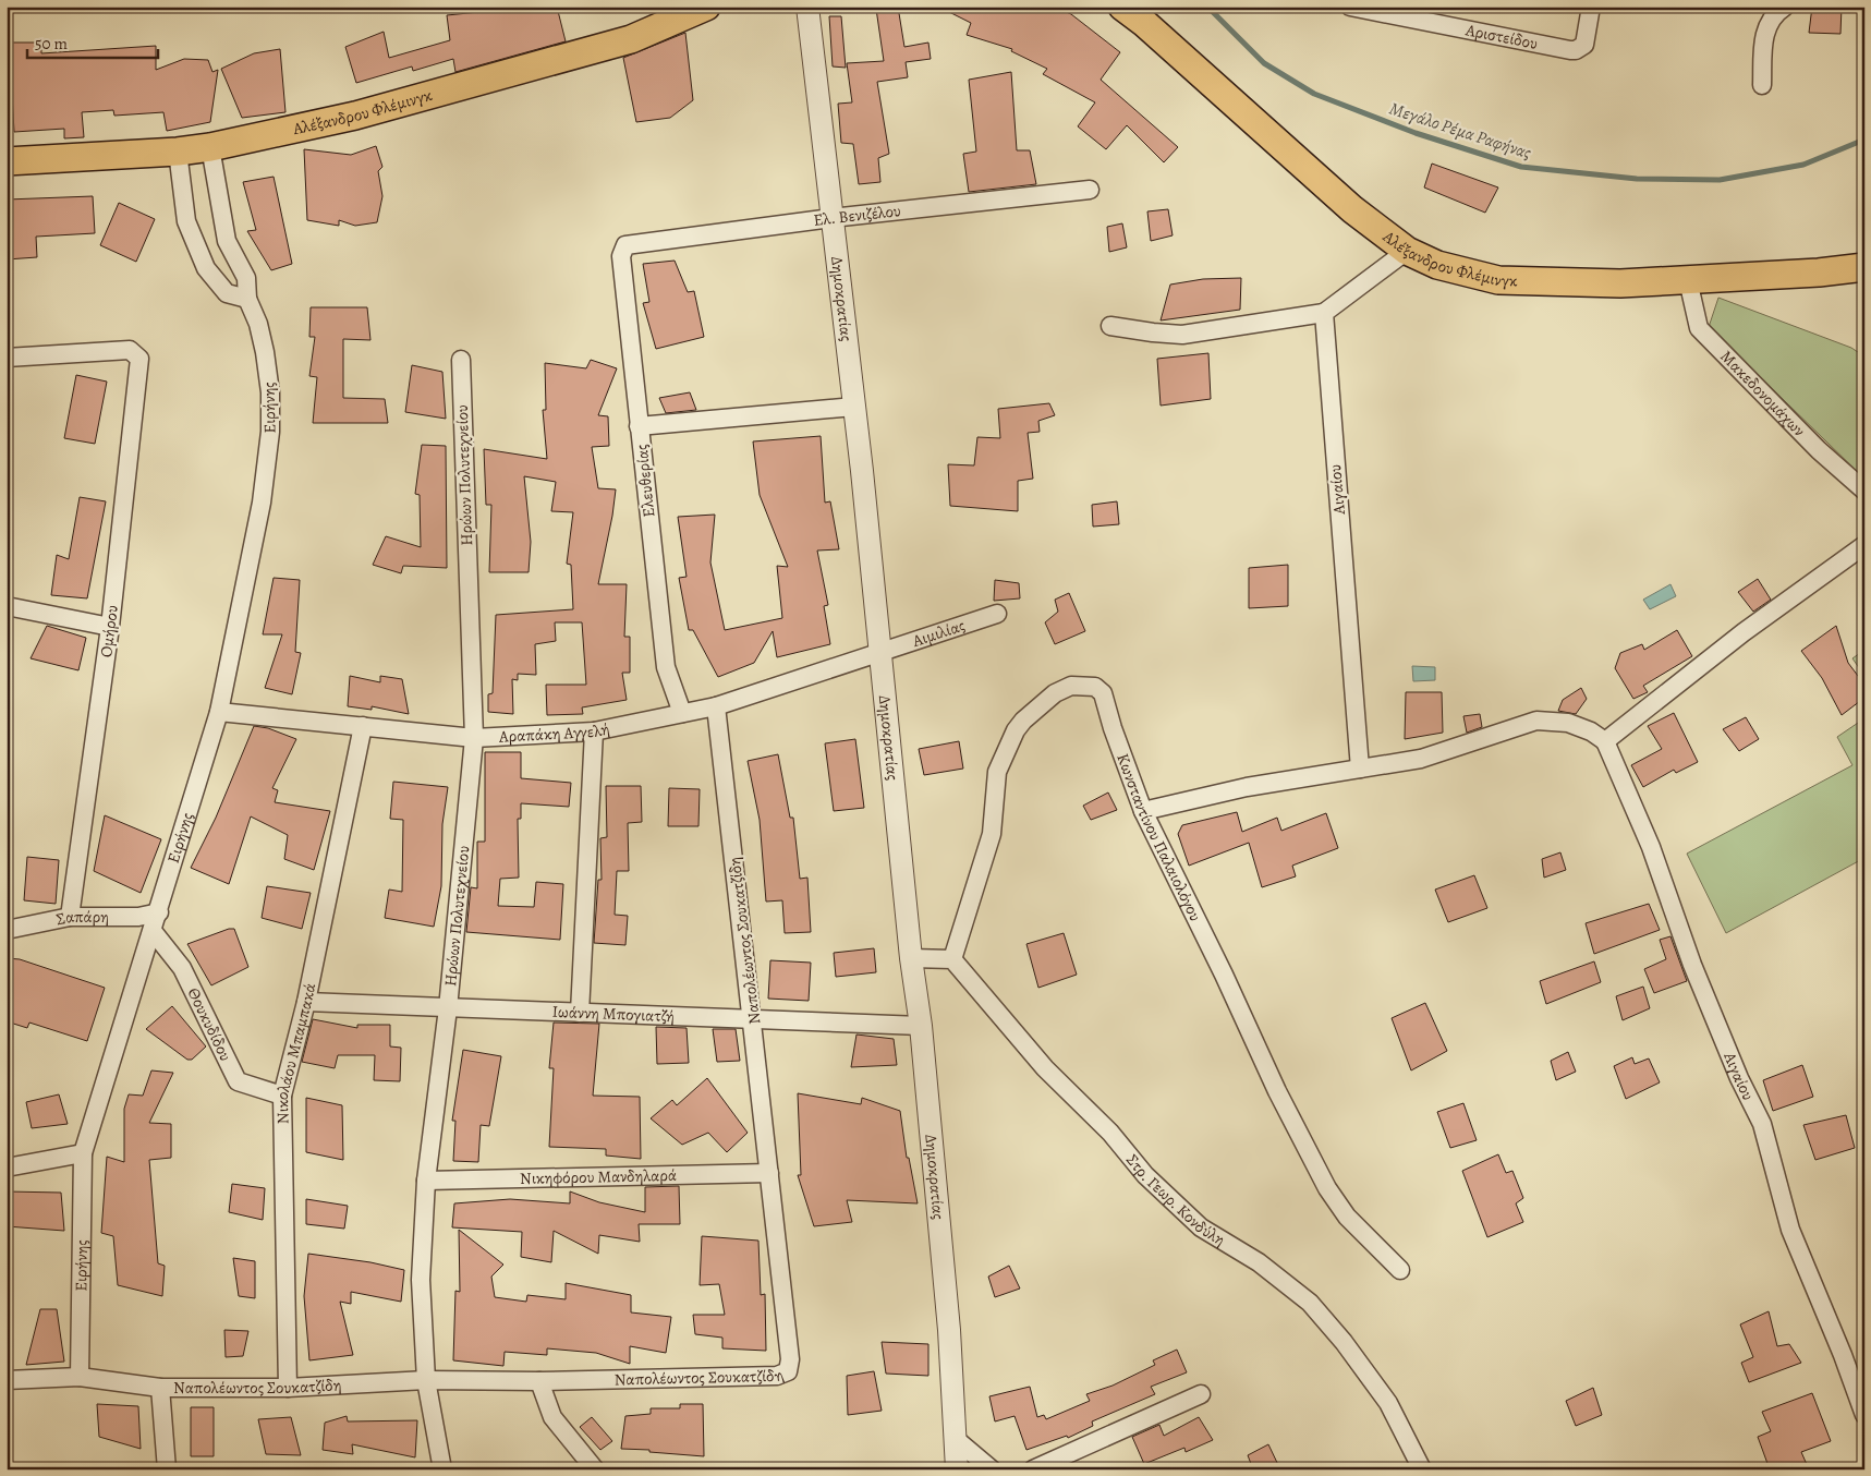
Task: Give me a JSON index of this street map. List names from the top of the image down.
{
  "streets": {
    "main road": ["Αλέξανδρου Φλέμινγκ"],
    "street": [
      "Αριστείδου",
      "Ελ. Βενιζέλου",
      "Δημοκρατίας",
      "Μακεδονομάχων",
      "Ειρήνης",
      "Ηρώων Πολυτεχνείου",
      "Ελευθερίας",
      "Αιγαίου",
      "Ομήρου",
      "Αιμιλίας",
      "Αραπάκη Αγγελή",
      "Κωνσταντίνου Παλαιολόγου",
      "Σαπάρη",
      "Ναπολέωντος Σουκατζίδη",
      "Ιωάννη Μπογιατζή",
      "Θουκυδίδου",
      "Νικολάου Μπαμπακά",
      "Νικηφόρου Μανδηλαρά",
      "Στρ. Γεωρ. Κονδύλη"
    ]
  },
  "crossings": [
    ["Αλέξανδρου Φλέμινγκ", "Μακεδονομάχων"],
    ["Αλέξανδρου Φλέμινγκ", "Ειρήνης"],
    ["Ελ. Βενιζέλου", "Δημοκρατίας"],
    ["Ελ. Βενιζέλου", "Ελευθερίας"],
    ["Δημοκρατίας", "Αιμιλίας"],
    ["Δημοκρατίας", "Αραπάκη Αγγελή"],
    ["Δημοκρατίας", "Ιωάννη Μπογιατζή"],
    ["Ειρήνης", "Αραπάκη Αγγελή"],
    ["Ειρήνης", "Σαπάρη"],
    ["Ειρήνης", "Ναπολέωντος Σουκατζίδη"],
    ["Ειρήνης", "Θουκυδίδου"],
    ["Ηρώων Πολυτεχνείου", "Αραπάκη Αγγελή"],
    ["Ηρώων Πολυτεχνείου", "Ναπολέωντος Σουκατζίδη"],
    ["Ηρώων Πολυτεχνείου", "Ιωάννη Μπογιατζή"],
    ["Ηρώων Πολυτεχνείου", "Νικηφόρου Μανδηλαρά"],
    ["Ελευθερίας", "Αραπάκη Αγγελή"],
    ["Ομήρου", "Σαπάρη"],
    ["Αιμιλίας", "Αραπάκη Αγγελή"],
    ["Αραπάκη Αγγελή", "Ναπολέωντος Σουκατζίδη"],
    ["Αραπάκη Αγγελή", "Νικολάου Μπαμπακά"],
    ["Κωνσταντίνου Παλαιολόγου", "Στρ. Γεωρ. Κονδύλη"],
    ["Ναπολέωντος Σουκατζίδη", "Ιωάννη Μπογιατζή"],
    ["Ναπολέωντος Σουκατζίδη", "Νικολάου Μπαμπακά"],
    ["Ναπολέωντος Σουκατζίδη", "Νικηφόρου Μανδηλαρά"],
    ["Ιωάννη Μπογιατζή", "Νικολάου Μπαμπακά"],
    ["Θουκυδίδου", "Νικολάου Μπαμπακά"]
  ],
  "water": ["Μεγάλο Ρέμα Ραφήνας"],
  "scale_bar": "50 m"
}
